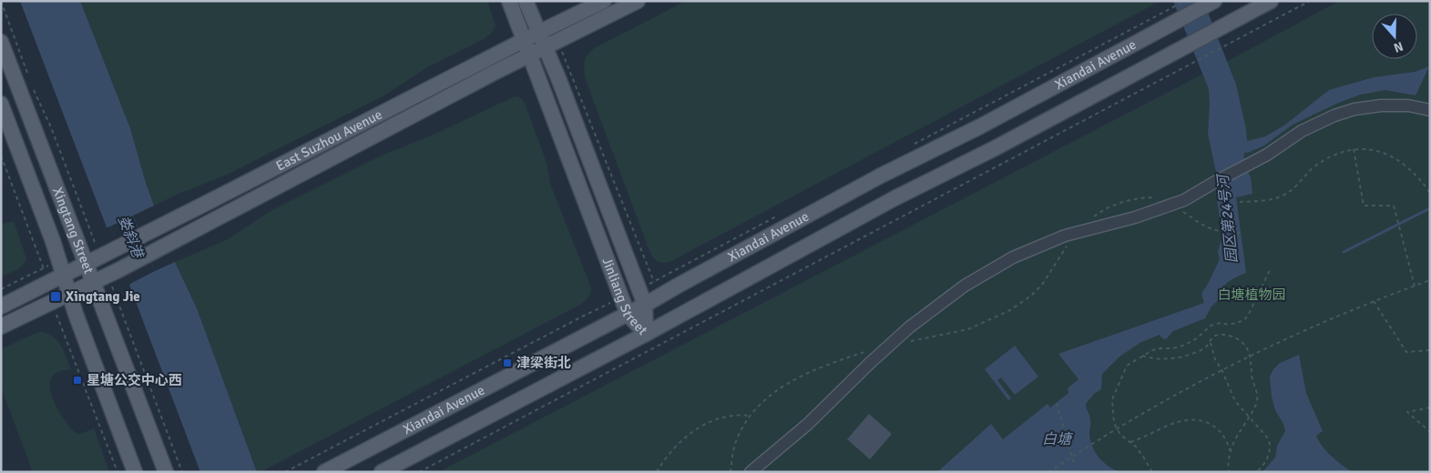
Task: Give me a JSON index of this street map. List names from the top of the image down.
{
  "streets": {
    "main road": [
      "Xiandai Avenue",
      "East Suzhou Avenue",
      "Xingtang Street",
      "Jinliang Street"
    ]
  },
  "crossings": [
    ["Xiandai Avenue", "Jinliang Street"],
    ["East Suzhou Avenue", "Xingtang Street"],
    ["East Suzhou Avenue", "Jinliang Street"]
  ],
  "water": ["园区第24号河", "娄斜港", "白塘"],
  "parks": ["白塘植物园"],
  "places": {
    "transit": ["Xingtang Jie", "津梁街北", "星塘公交中心西"]
  },
  "north": "bottom"
}
